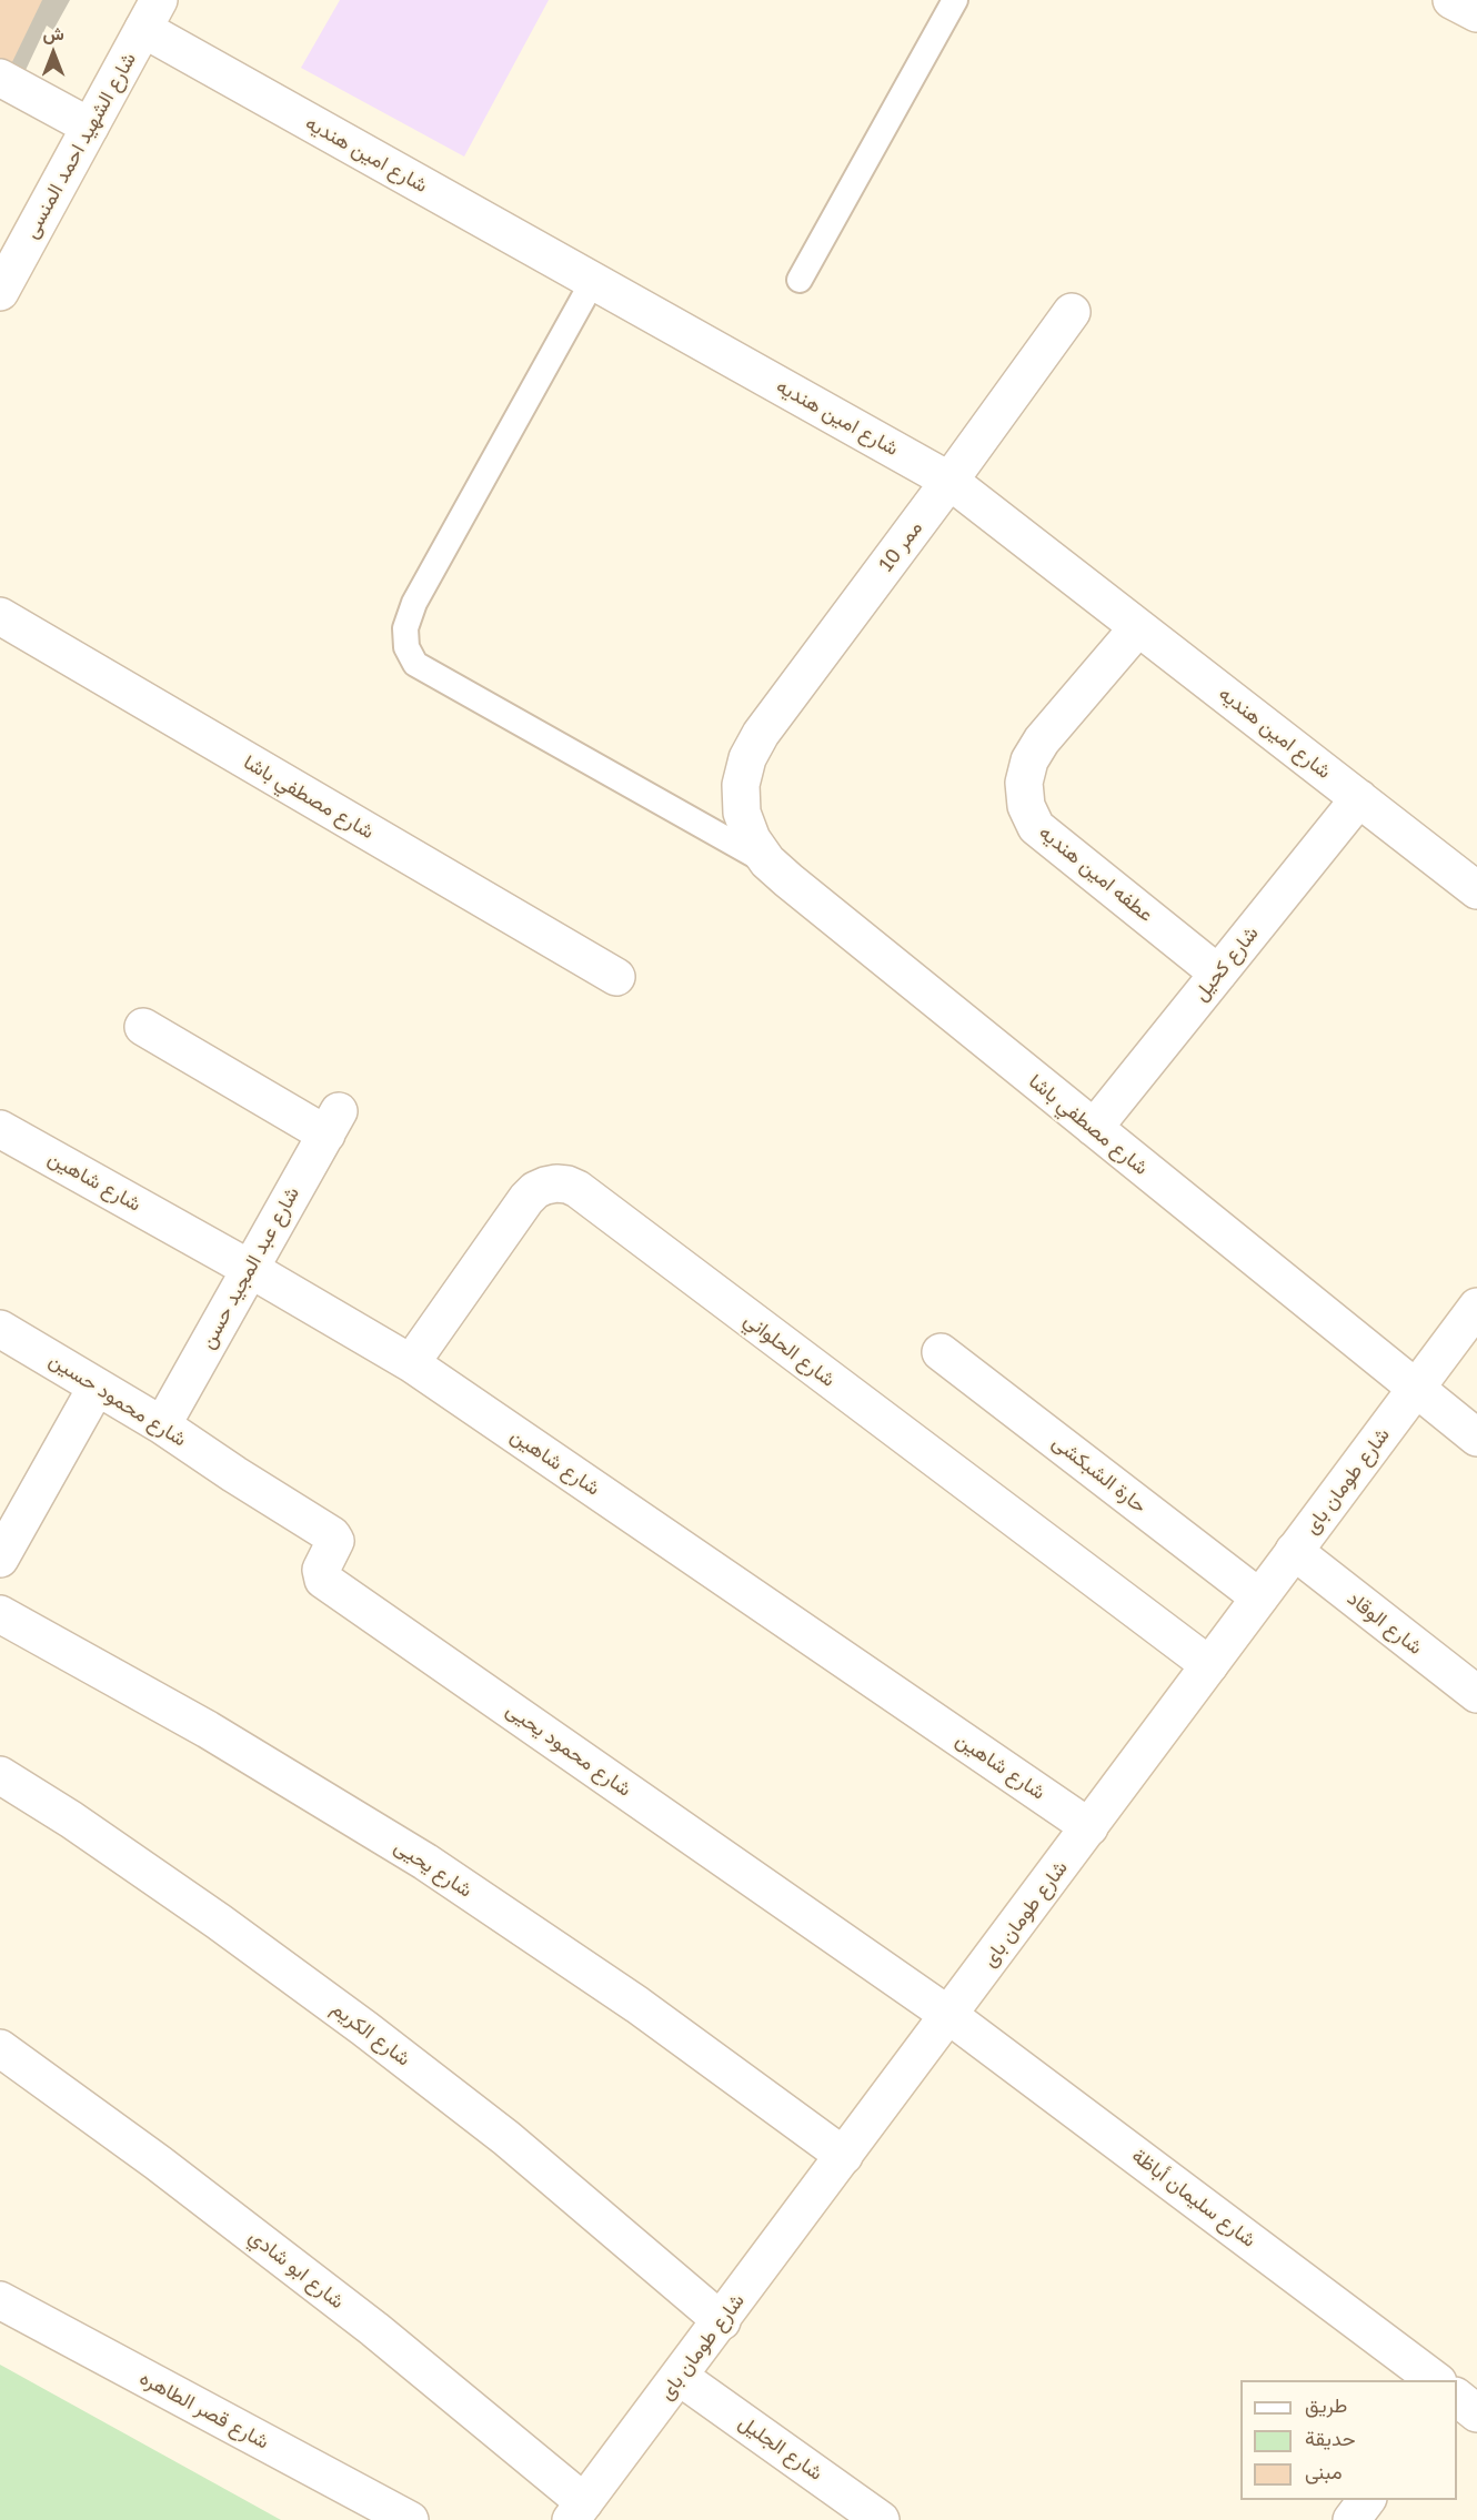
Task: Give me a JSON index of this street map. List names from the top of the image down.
{
  "streets": {
    "street": [
      "شارع الشهيد احمد المنسى",
      "شارع امين هنديه",
      "ممر 10",
      "شارع مصطفي باشا",
      "عطفه امين هنديه",
      "شارع كحيل",
      "شارع شاهين",
      "شارع عبد المجيد حسن",
      "شارع الحلواني",
      "شارع محمود حسين",
      "حارة الشبكشى",
      "شارع طومان باى",
      "شارع الوقاد",
      "شارع محمود يحيى",
      "شارع يحيى",
      "شارع الكريم",
      "شارع سليمان أباظة",
      "شارع ابو شادي",
      "شارع قصر الطاهره",
      "شارع الجليل"
    ]
  },
  "crossings": [
    ["شارع الشهيد احمد المنسى", "شارع امين هنديه"],
    ["شارع امين هنديه", "ممر 10"],
    ["شارع امين هنديه", "عطفه امين هنديه"],
    ["شارع امين هنديه", "شارع كحيل"],
    ["ممر 10", "شارع مصطفي باشا"],
    ["شارع مصطفي باشا", "شارع كحيل"],
    ["شارع مصطفي باشا", "شارع طومان باى"],
    ["عطفه امين هنديه", "شارع كحيل"],
    ["شارع شاهين", "شارع عبد المجيد حسن"],
    ["شارع شاهين", "شارع الحلواني"],
    ["شارع شاهين", "شارع طومان باى"],
    ["شارع عبد المجيد حسن", "شارع محمود حسين"],
    ["شارع الحلواني", "شارع طومان باى"],
    ["شارع محمود حسين", "شارع محمود يحيى"],
    ["حارة الشبكشى", "شارع طومان باى"],
    ["شارع طومان باى", "شارع الوقاد"],
    ["شارع طومان باى", "شارع محمود يحيى"],
    ["شارع طومان باى", "شارع يحيى"],
    ["شارع طومان باى", "شارع الكريم"],
    ["شارع طومان باى", "شارع سليمان أباظة"],
    ["شارع طومان باى", "شارع ابو شادي"],
    ["شارع طومان باى", "شارع الجليل"],
    ["شارع محمود يحيى", "شارع سليمان أباظة"]
  ],
  "legend": ["طريق", "حديقة", "مبنى"],
  "north": "top"
}
